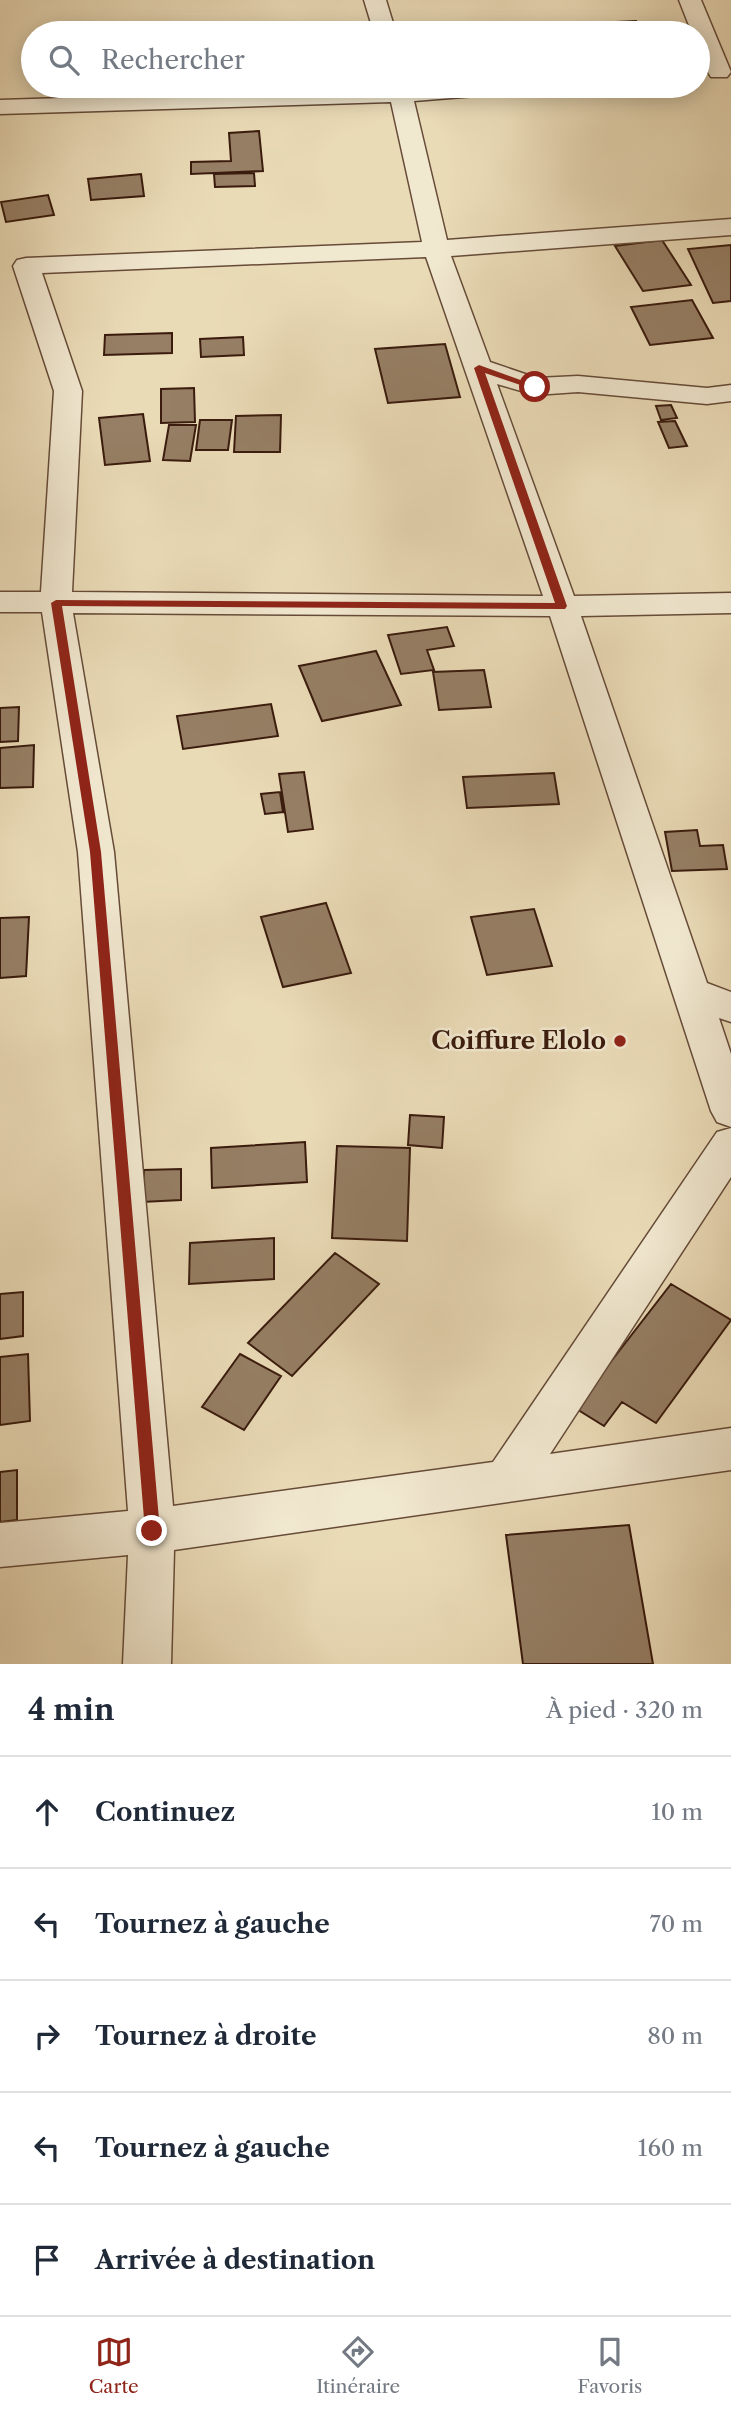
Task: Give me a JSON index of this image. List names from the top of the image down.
{
  "places": ["Coiffure Elolo"],
  "page": {
    "search": "Rechercher",
    "heading": ["4 min", "À pied · 320 m"],
    "list": [
      ["Continuez", "10 m"],
      ["Tournez à gauche", "70 m"],
      ["Tournez à droite", "80 m"],
      ["Tournez à gauche", "160 m"],
      "Arrivée à destination"
    ],
    "nav": ["Carte", "Itinéraire", "Favoris"]
  }
}
